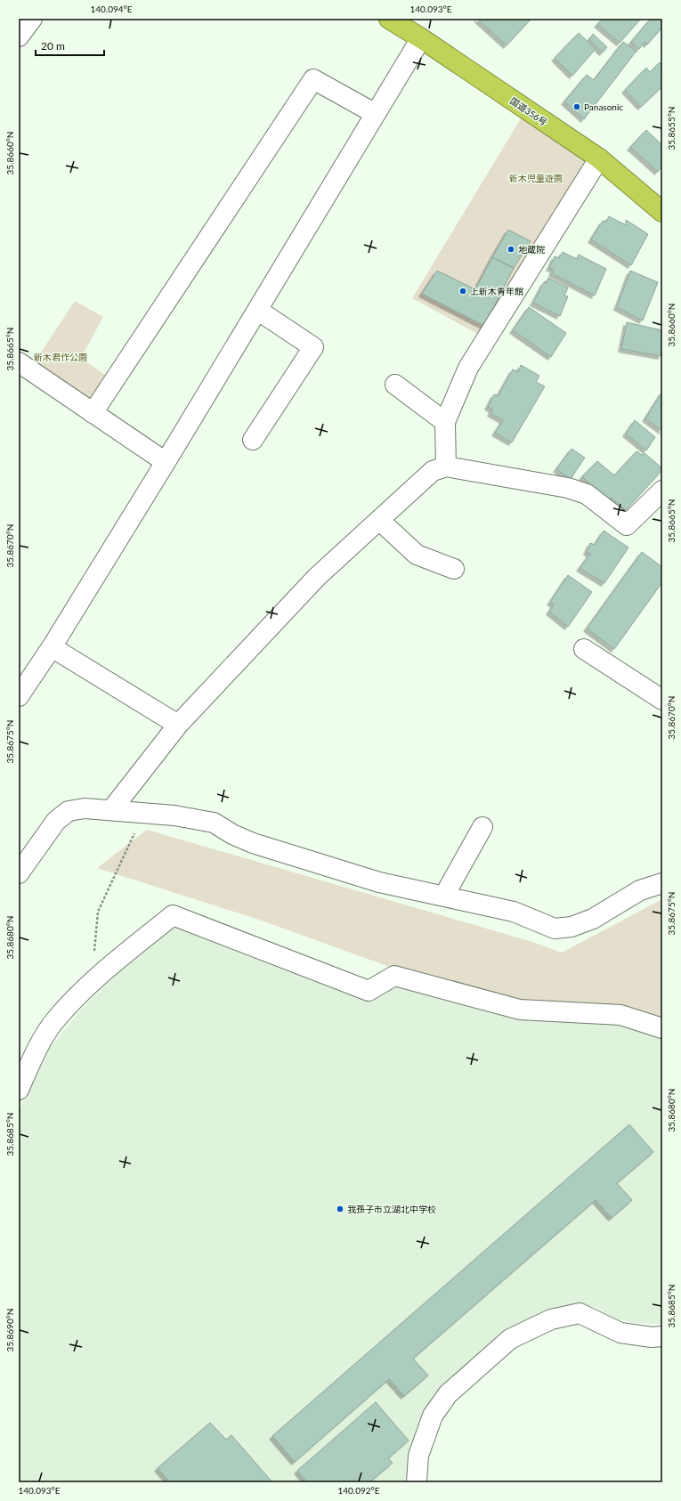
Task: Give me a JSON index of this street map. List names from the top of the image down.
{
  "streets": {
    "highway": ["国道356号"]
  },
  "parks": ["新木児童遊園", "新木君作公園"],
  "places": [
    "Panasonic",
    "地蔵院",
    "上新木青年館",
    "我孫子市立湖北中学校"
  ],
  "scale_bar": "20 m",
  "coordinates": [
    "140.094°E",
    "140.093°E",
    "35.8655°N",
    "35.8660°N",
    "35.8665°N",
    "35.8670°N",
    "35.8675°N",
    "35.8680°N",
    "35.8685°N",
    "35.8690°N",
    "140.092°E"
  ]
}
